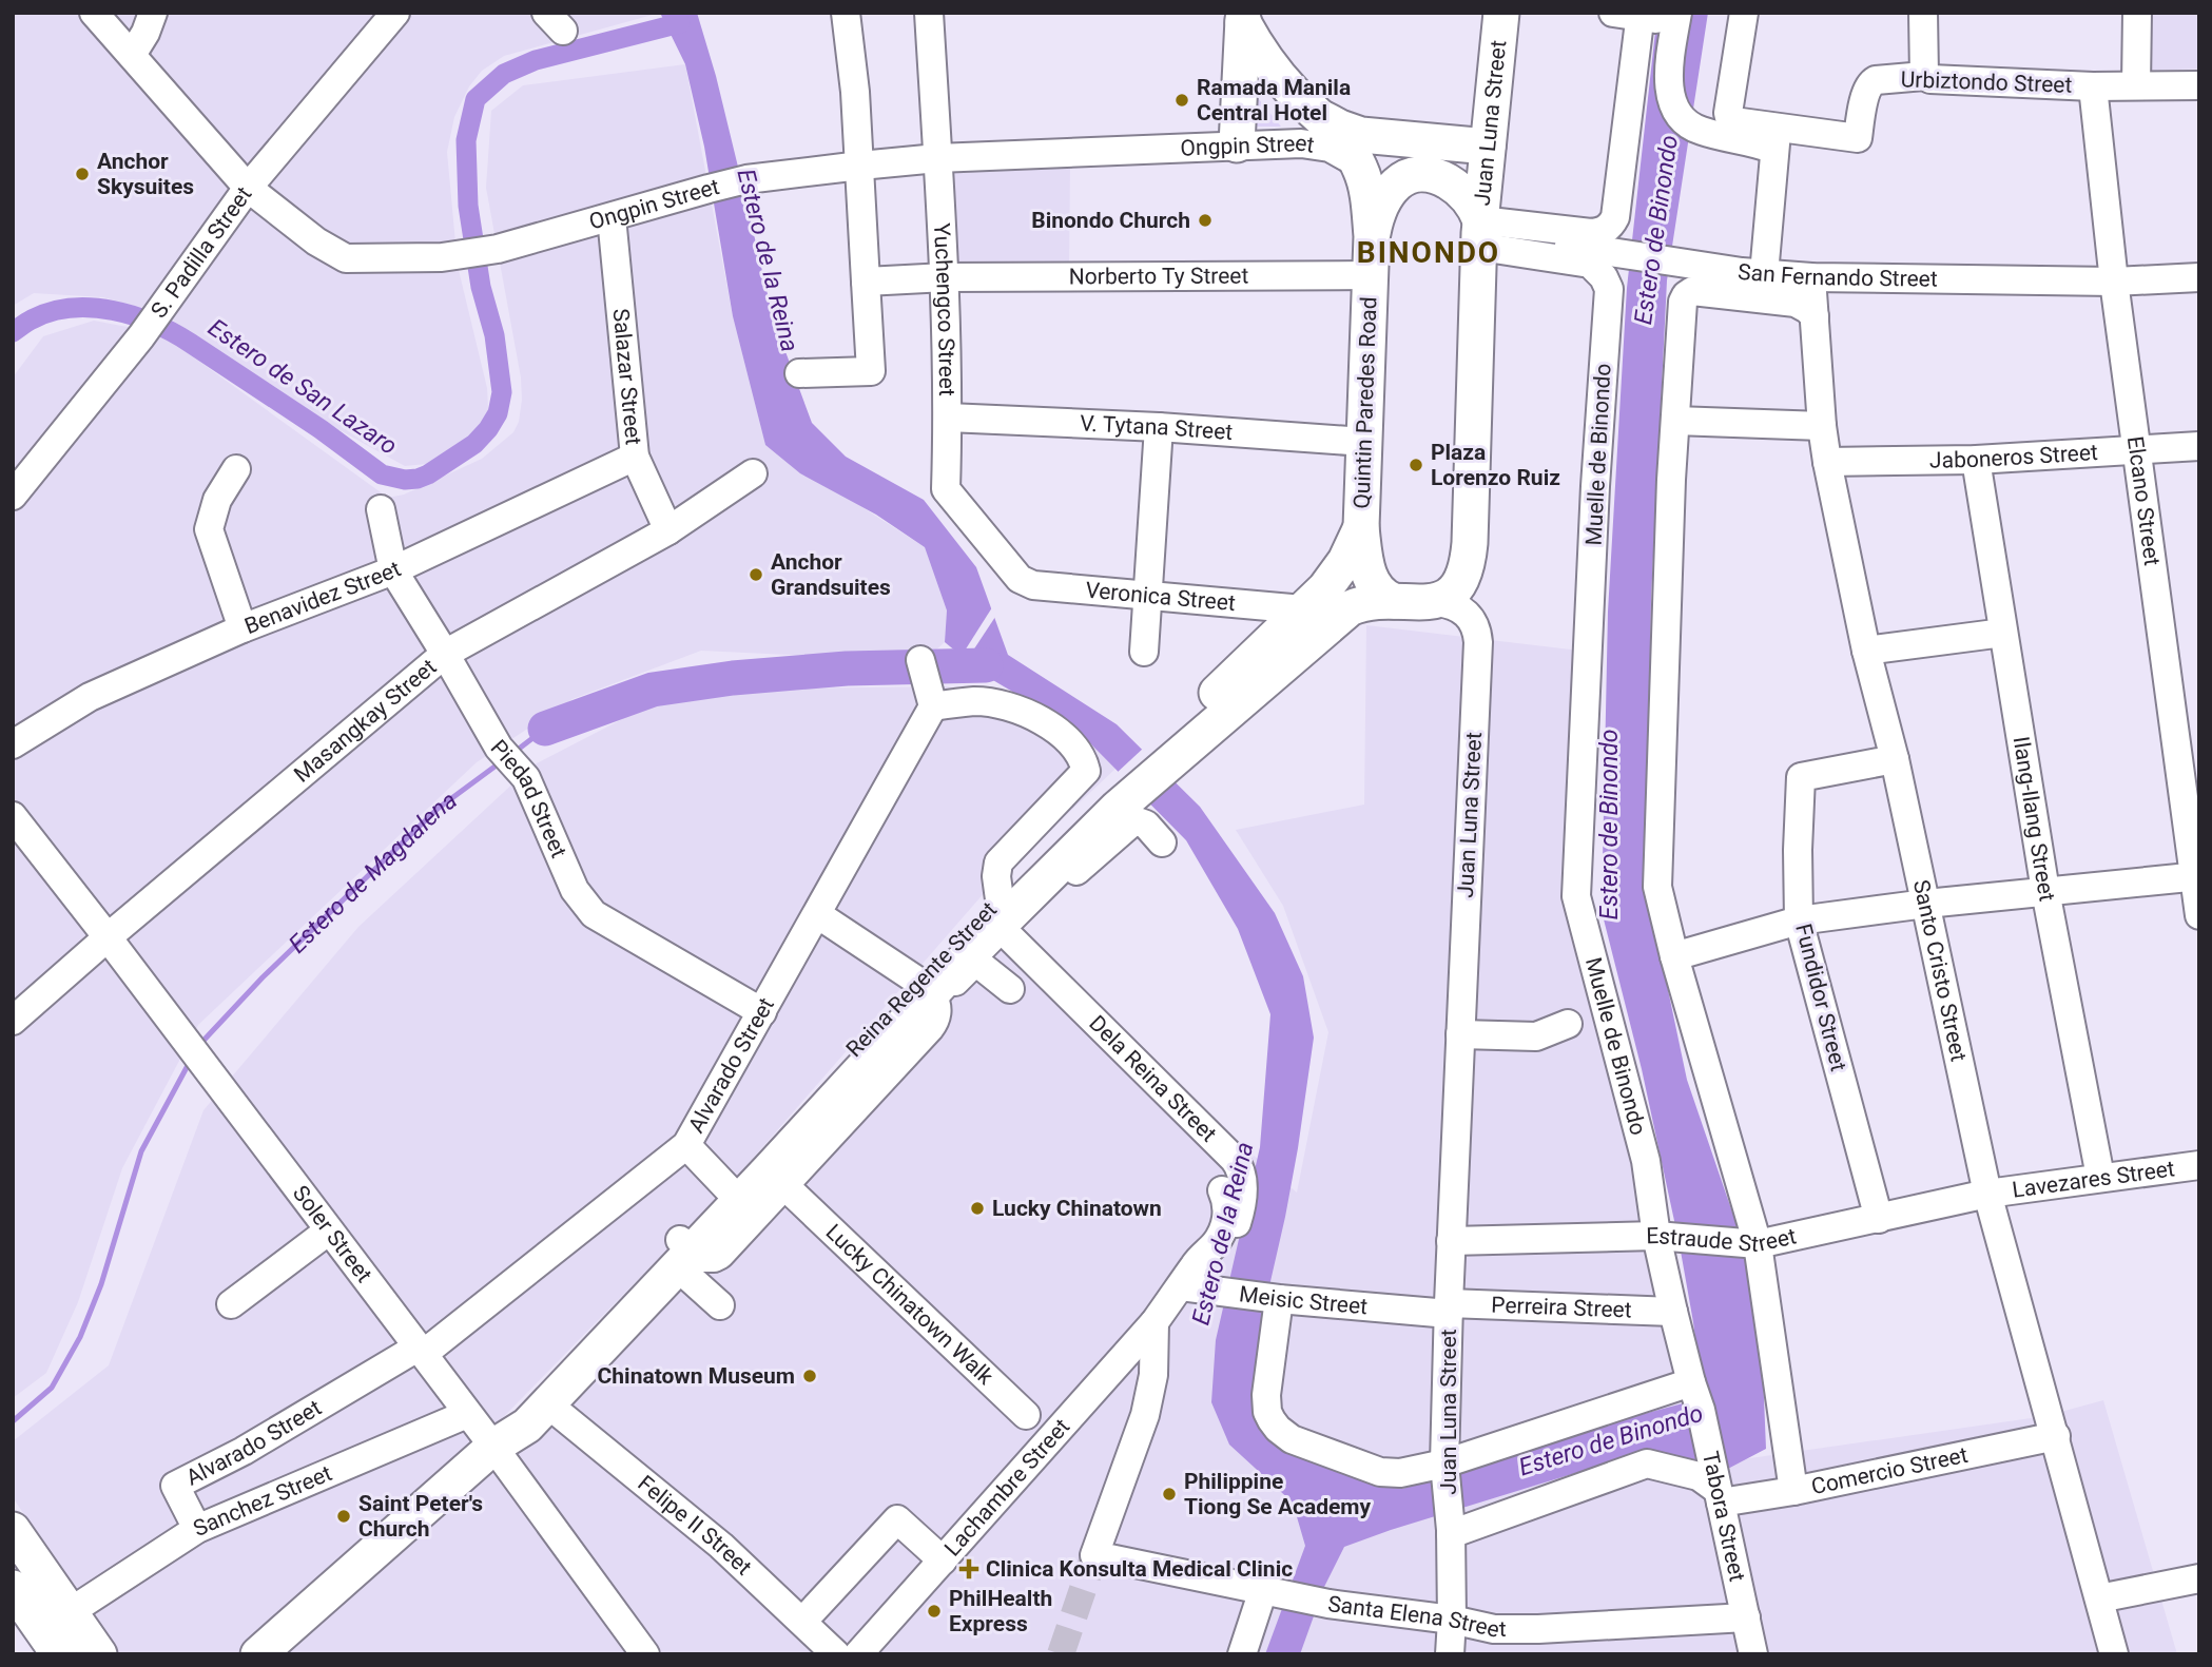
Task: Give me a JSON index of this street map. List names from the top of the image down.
{
  "streets": {
    "main road": ["Juan Luna Street", "Quintin Paredes Road", "Reina Regente Street"],
    "street": [
      "Urbiztondo Street",
      "Ongpin Street",
      "S. Padilla Street",
      "San Fernando Street",
      "Norberto Ty Street",
      "Yuchengco Street",
      "Salazar Street",
      "V. Tytana Street",
      "Muelle de Binondo",
      "Jaboneros Street",
      "Elcano Street",
      "Benavidez Street",
      "Veronica Street",
      "Masangkay Street",
      "Piedad Street",
      "Ilang-Ilang Street",
      "Santo Cristo Street",
      "Fundidor Street",
      "Alvarado Street",
      "Dela Reina Street",
      "Lavezares Street",
      "Soler Street",
      "Estraude Street",
      "Meisic Street",
      "Lucky Chinatown Walk",
      "Perreira Street",
      "Comercio Street",
      "Lachambre Street",
      "Sanchez Street",
      "Tabora Street",
      "Felipe II Street",
      "Santa Elena Street"
    ]
  },
  "crossings": [
    ["Urbiztondo Street", "Elcano Street"],
    ["Juan Luna Street", "San Fernando Street"],
    ["Juan Luna Street", "Muelle de Binondo"],
    ["Juan Luna Street", "Estraude Street"],
    ["Juan Luna Street", "Meisic Street"],
    ["Juan Luna Street", "Perreira Street"],
    ["Juan Luna Street", "Santa Elena Street"],
    ["Ongpin Street", "S. Padilla Street"],
    ["Ongpin Street", "Yuchengco Street"],
    ["Ongpin Street", "Salazar Street"],
    ["Ongpin Street", "Quintin Paredes Road"],
    ["San Fernando Street", "Muelle de Binondo"],
    ["San Fernando Street", "Elcano Street"],
    ["San Fernando Street", "Santo Cristo Street"],
    ["Norberto Ty Street", "Yuchengco Street"],
    ["Norberto Ty Street", "Quintin Paredes Road"],
    ["Yuchengco Street", "V. Tytana Street"],
    ["Yuchengco Street", "Veronica Street"],
    ["Salazar Street", "Benavidez Street"],
    ["Salazar Street", "Masangkay Street"],
    ["Quintin Paredes Road", "V. Tytana Street"],
    ["Quintin Paredes Road", "Reina Regente Street"],
    ["Muelle de Binondo", "Estraude Street"],
    ["Muelle de Binondo", "Perreira Street"],
    ["Muelle de Binondo", "Tabora Street"],
    ["Jaboneros Street", "Elcano Street"],
    ["Jaboneros Street", "Ilang-Ilang Street"],
    ["Jaboneros Street", "Santo Cristo Street"],
    ["Benavidez Street", "Piedad Street"],
    ["Veronica Street", "Reina Regente Street"],
    ["Masangkay Street", "Piedad Street"],
    ["Masangkay Street", "Soler Street"],
    ["Piedad Street", "Alvarado Street"],
    ["Ilang-Ilang Street", "Lavezares Street"],
    ["Santo Cristo Street", "Fundidor Street"],
    ["Santo Cristo Street", "Lavezares Street"],
    ["Santo Cristo Street", "Estraude Street"],
    ["Santo Cristo Street", "Comercio Street"],
    ["Reina Regente Street", "Dela Reina Street"],
    ["Reina Regente Street", "Soler Street"],
    ["Reina Regente Street", "Felipe II Street"],
    ["Fundidor Street", "Estraude Street"],
    ["Alvarado Street", "Soler Street"],
    ["Alvarado Street", "Sanchez Street"],
    ["Dela Reina Street", "Meisic Street"],
    ["Lavezares Street", "Estraude Street"],
    ["Soler Street", "Sanchez Street"],
    ["Meisic Street", "Perreira Street"],
    ["Comercio Street", "Tabora Street"],
    ["Lachambre Street", "Santa Elena Street"],
    ["Tabora Street", "Santa Elena Street"]
  ],
  "districts": ["BINONDO"],
  "water": [
    "Estero de Binondo",
    "Estero de la Reina",
    "Estero de San Lazaro",
    "Estero de Magdalena"
  ],
  "places": {
    "other": [
      "Ramada Manila Central Hotel",
      "Anchor Skysuites",
      "Binondo Church",
      "Plaza Lorenzo Ruiz",
      "Anchor Grandsuites",
      "Lucky Chinatown",
      "Chinatown Museum",
      "Philippine Tiong Se Academy",
      "Saint Peter's Church",
      "PhilHealth Express"
    ],
    "health": ["Clinica Konsulta Medical Clinic"]
  }
}
